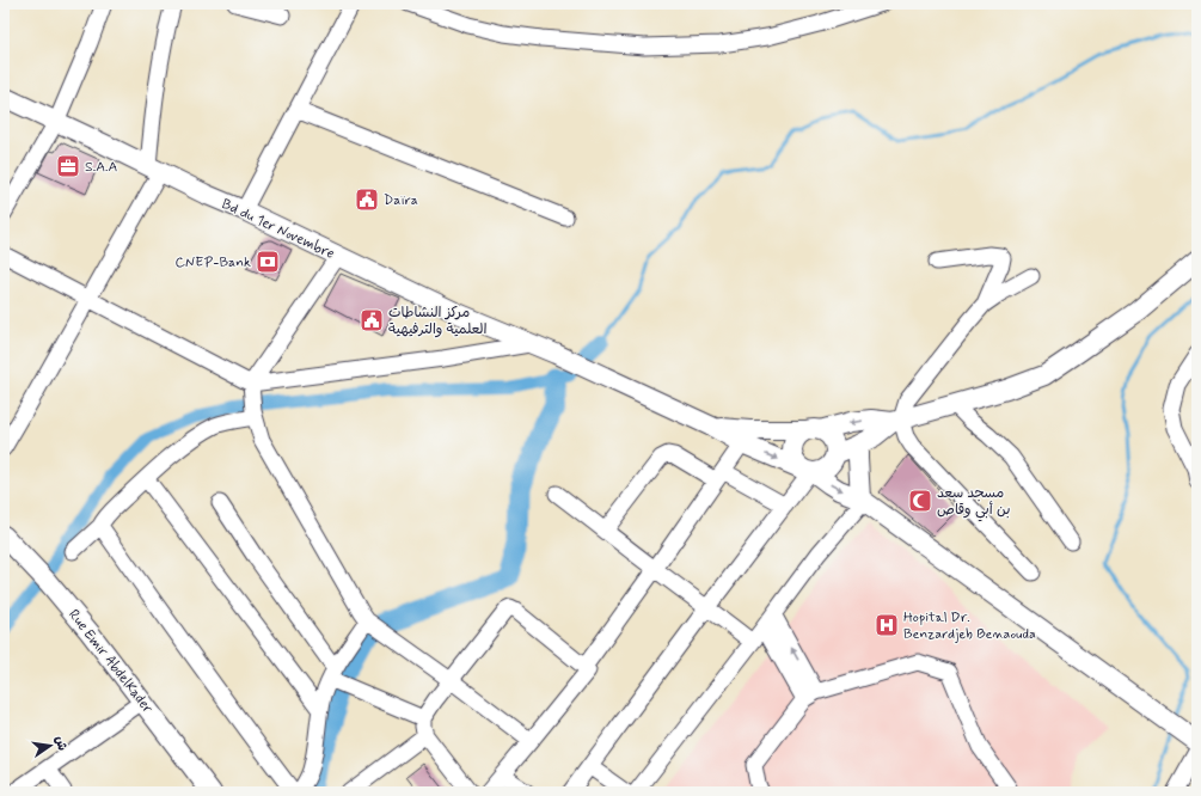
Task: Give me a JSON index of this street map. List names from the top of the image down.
{
  "streets": {
    "main road": ["Bd du 1er Novembre", "Rue Emir AbdelKader"]
  },
  "places": {
    "office": ["S.A.A"],
    "public building": ["Daïra", "مركز النشاطات العلمية والترفيهية"],
    "bank": ["CNEP-Bank"],
    "mosque": ["مسجد سعد بن أبي وقاص"],
    "hospital": ["Hopital Dr. Benzardjeb Benaouda"]
  },
  "north": "right"
}
